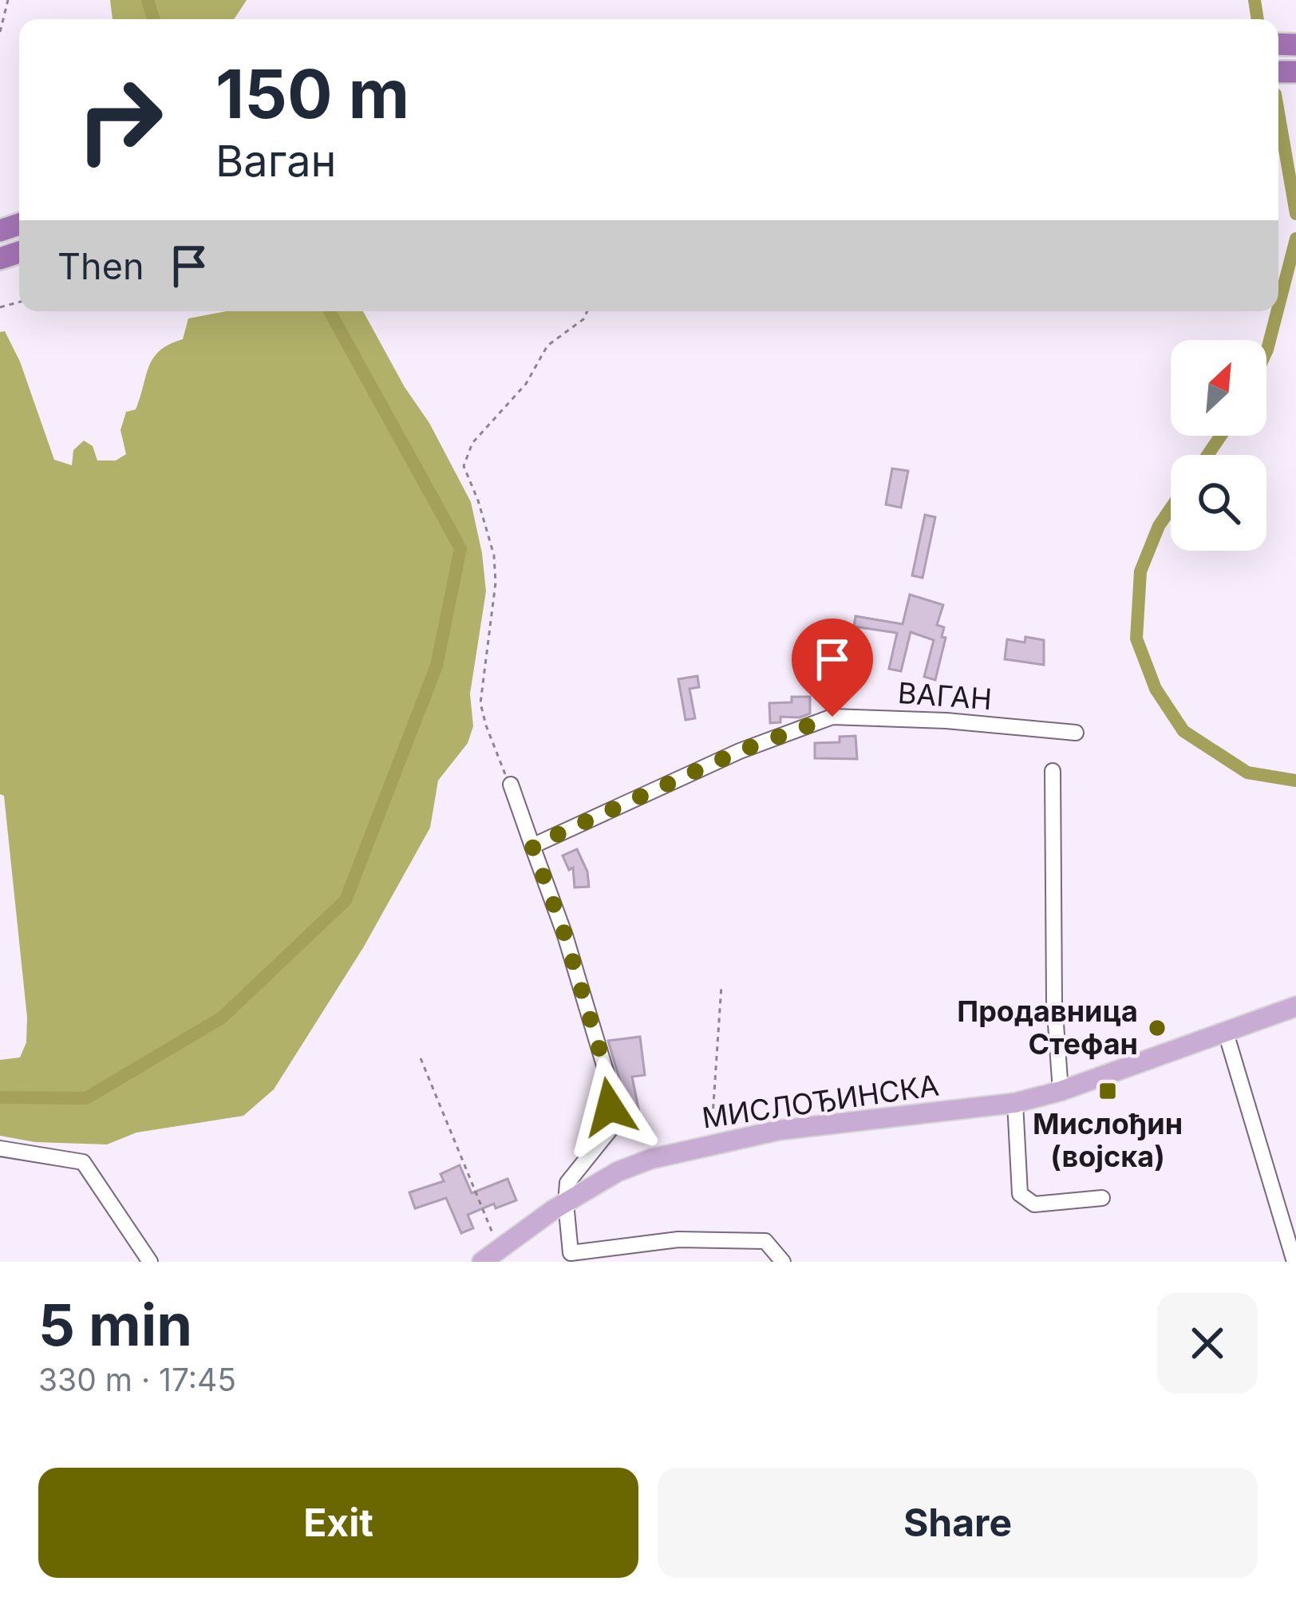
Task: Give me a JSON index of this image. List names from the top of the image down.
{
  "streets": {
    "main road": ["МИСЛОЂИНСКА"],
    "street": ["ВАГАН"]
  },
  "places": {
    "other": ["Продавница Стефан"],
    "transit": ["Мислођин (војска)"]
  },
  "north": "top right",
  "page": {
    "turn": ["150 m", "Ваган"],
    "then": "Then",
    "heading": ["5 min", "330 m · 17:45"],
    "buttons": ["Exit", "Share"]
  }
}
